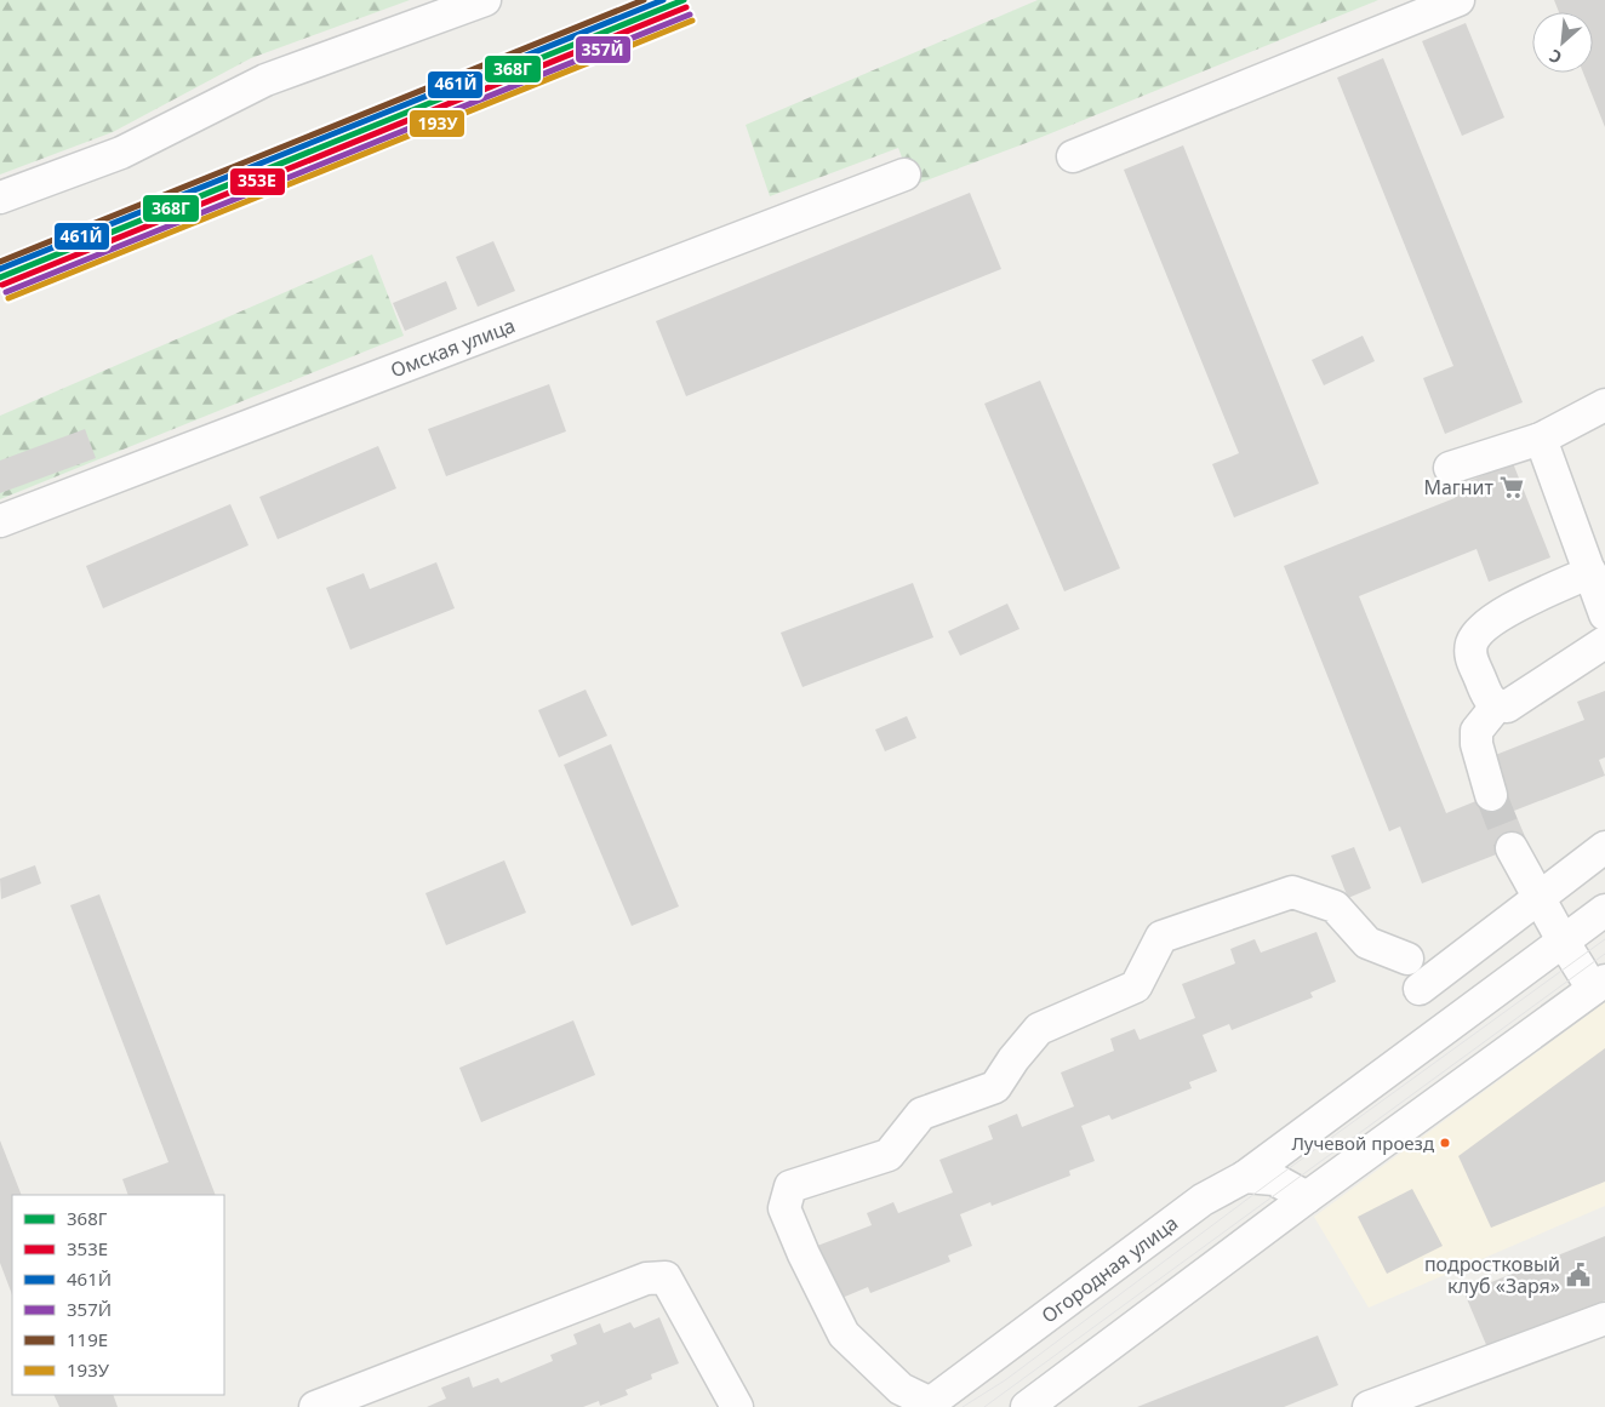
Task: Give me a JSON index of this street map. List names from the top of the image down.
{
  "streets": {
    "street": ["Омская улица", "Огородная улица"]
  },
  "places": {
    "supermarket": ["Магнит"],
    "other": ["Лучевой проезд"],
    "public building": ["подростковый клуб «Заря»"]
  },
  "lines": [
    "transit line 368Г",
    "transit line 461Й",
    "transit line 119Е",
    "transit line 353Е",
    "transit line 357Й",
    "transit line 193У"
  ],
  "legend": [
    "368Г",
    "353Е",
    "461Й",
    "357Й",
    "119Е",
    "193У"
  ],
  "north": "bottom left"
}
